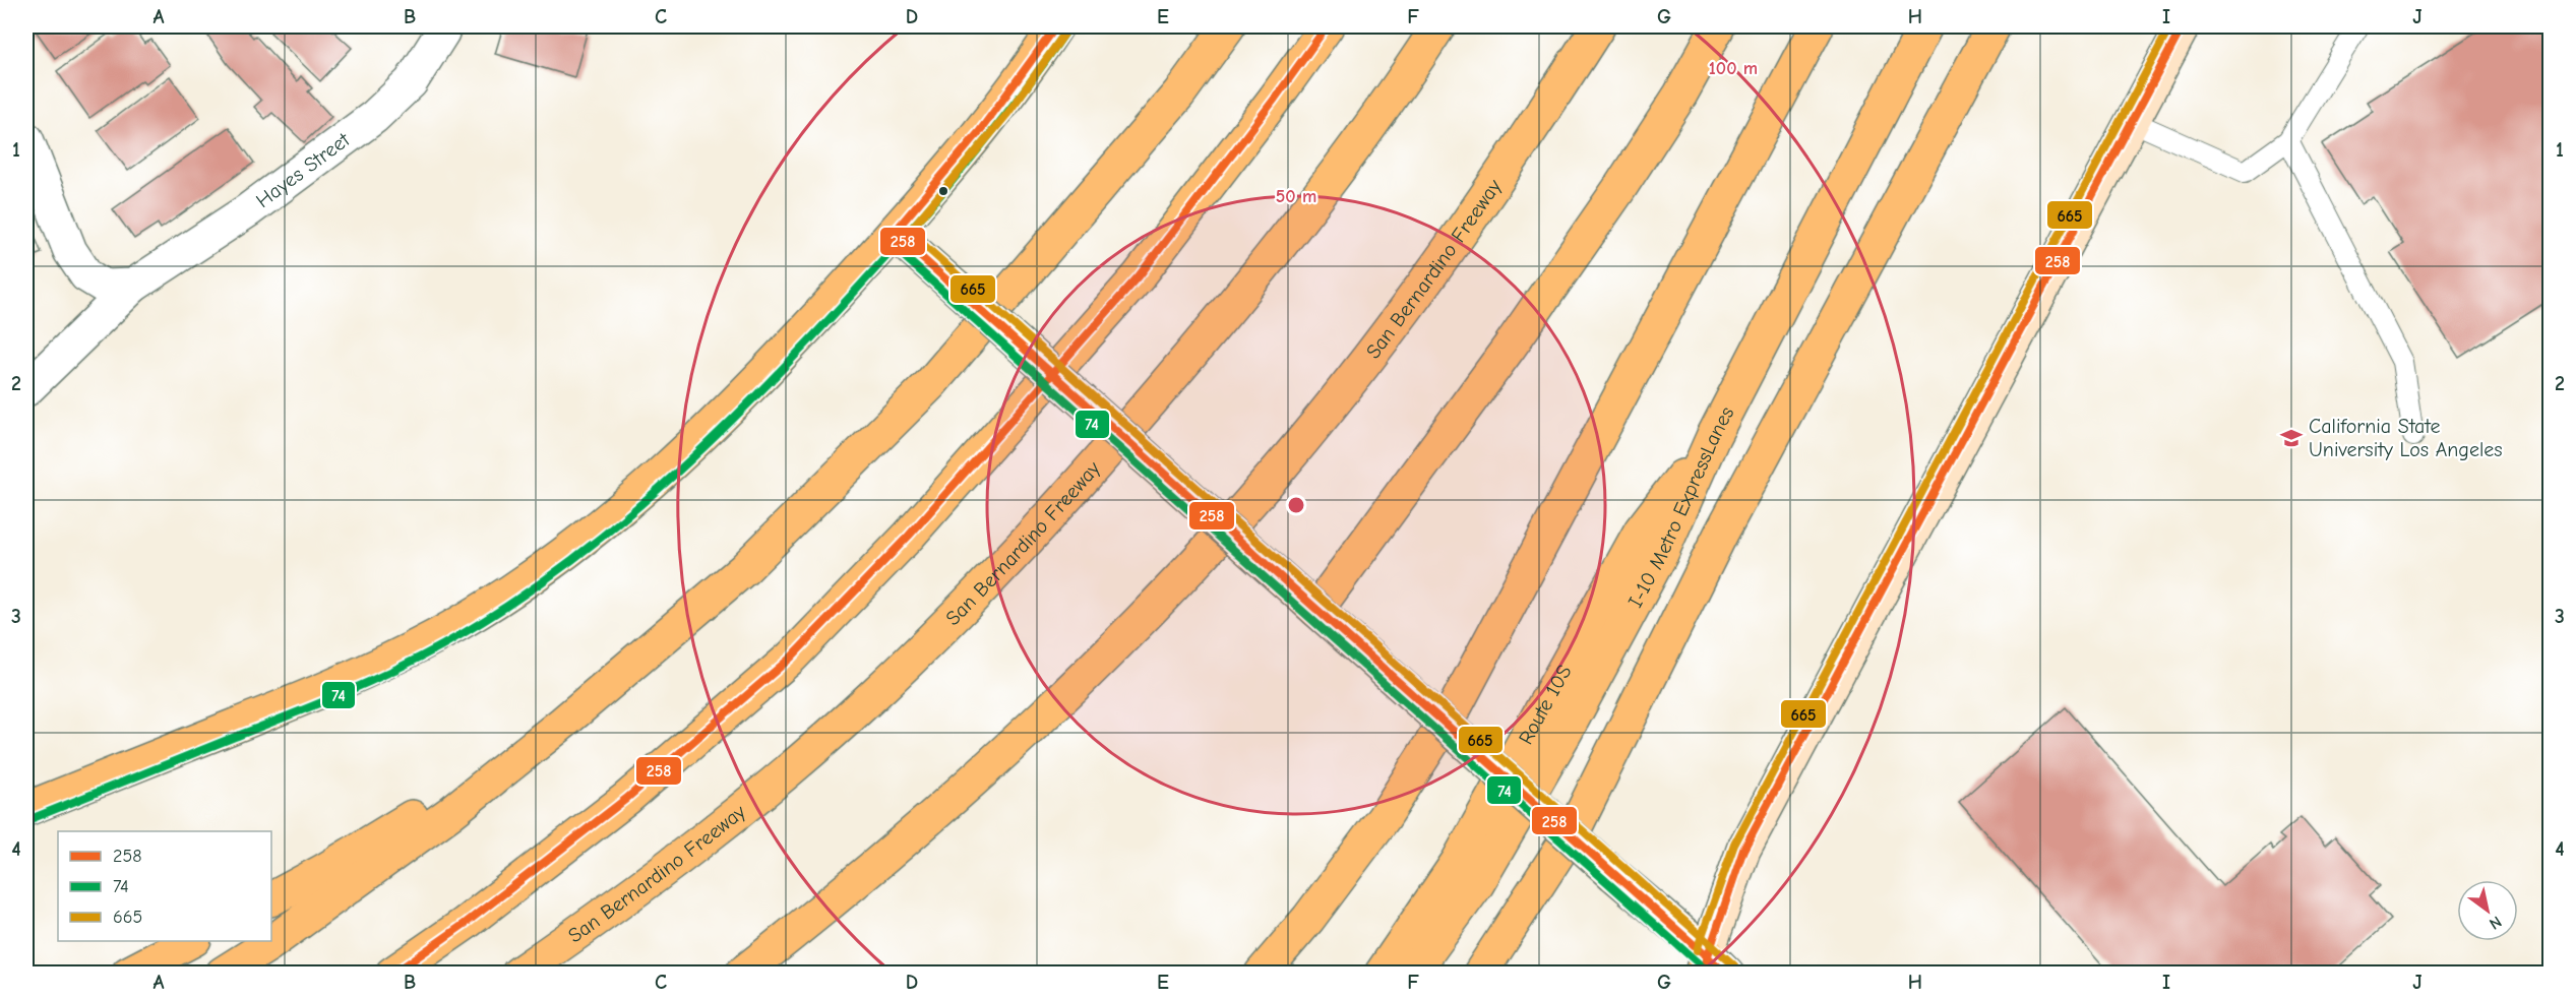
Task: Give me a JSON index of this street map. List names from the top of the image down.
{
  "streets": {
    "main road": ["San Bernardino Freeway", "I-10 Metro ExpressLanes", "Route 10S"],
    "street": ["Hayes Street"]
  },
  "crossings": [
    ["I-10 Metro ExpressLanes", "Route 10S"]
  ],
  "places": {
    "school or university": ["California State University Los Angeles"]
  },
  "lines": ["transit line 258", "transit line 665", "transit line 74"],
  "legend": ["258", "74", "665"],
  "north": "bottom right",
  "grid": {
    "columns": [
      "A",
      "B",
      "C",
      "D",
      "E",
      "F",
      "G",
      "H",
      "I",
      "J"
    ],
    "rows": [
      "1",
      "2",
      "3",
      "4"
    ]
  },
  "rings": ["100 m", "50 m"]
}
